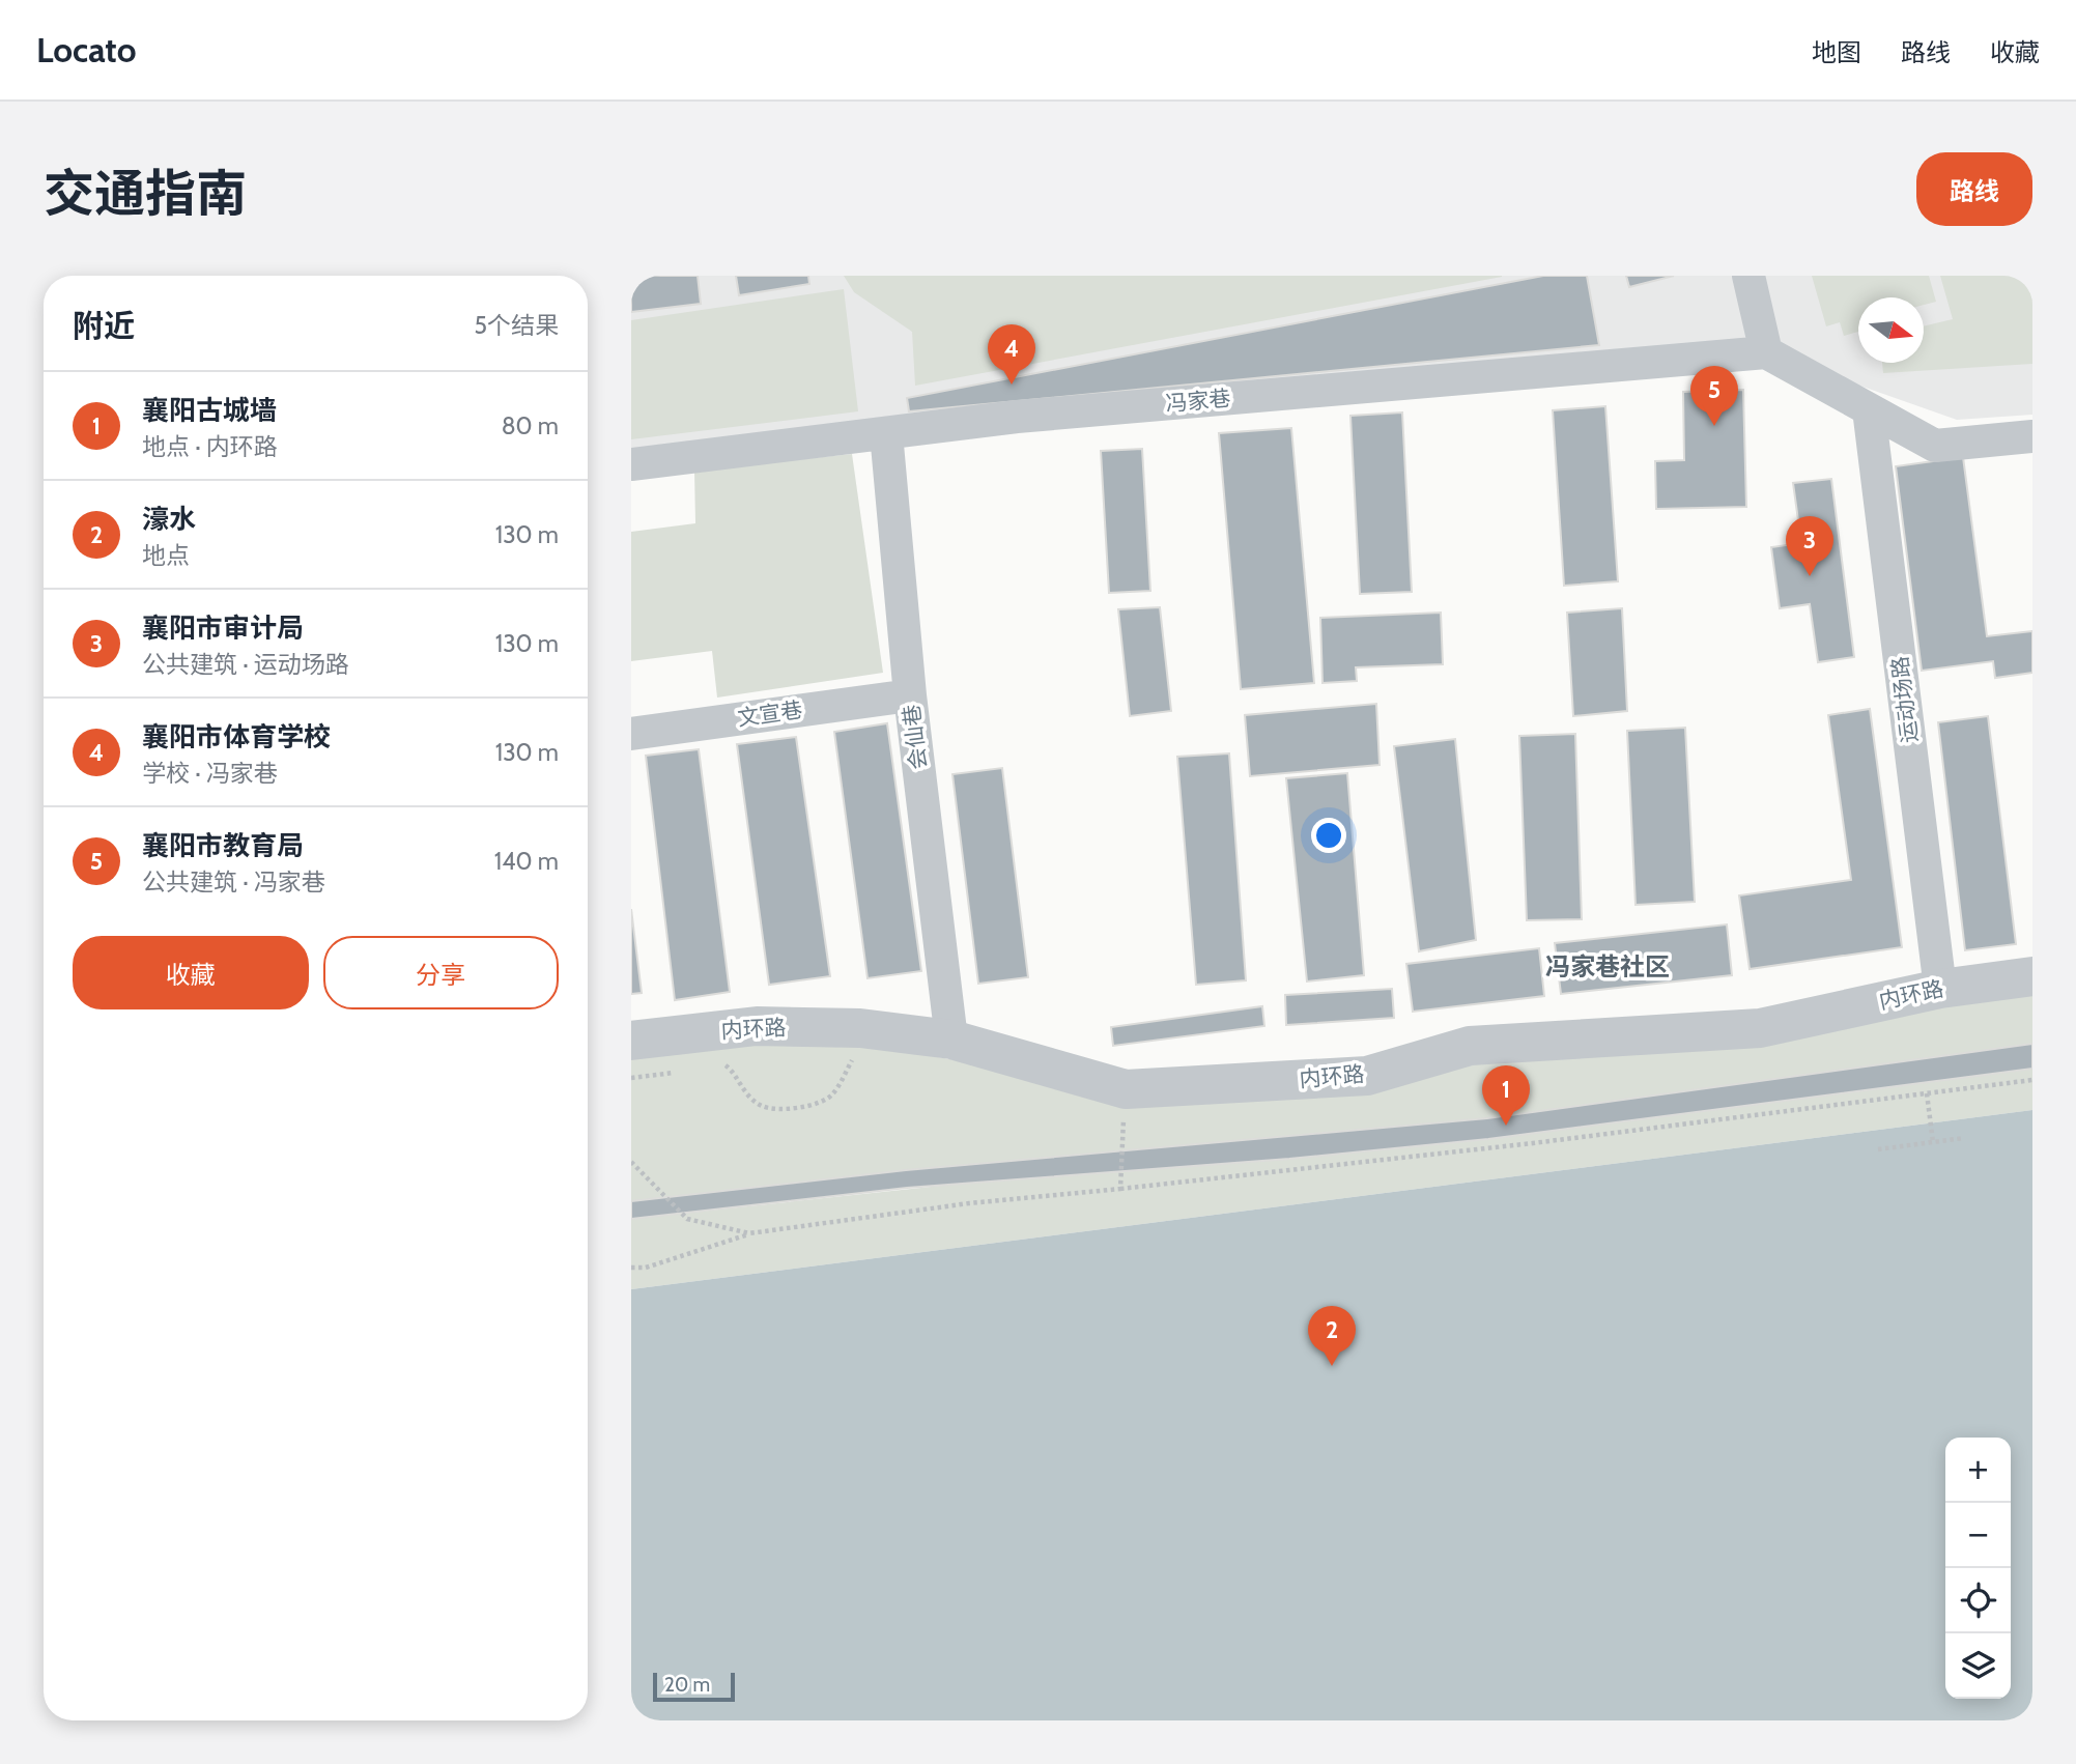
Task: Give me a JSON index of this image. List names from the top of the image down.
{
  "streets": {
    "street": [
      "冯家巷",
      "运动场路",
      "文宣巷",
      "会仙巷",
      "内环路"
    ]
  },
  "crossings": [
    ["冯家巷", "会仙巷"],
    ["运动场路", "内环路"],
    ["文宣巷", "会仙巷"],
    ["会仙巷", "内环路"]
  ],
  "districts": ["冯家巷社区"],
  "scale_bar": "20 m",
  "north": "right",
  "page": {
    "header": "Locato",
    "nav": ["地图", "路线", "收藏"],
    "title": "交通指南",
    "buttons": [
      "路线",
      ["收藏", "分享"]
    ],
    "heading": ["附近", "5个结果"],
    "pins": [
      "4",
      "5",
      "3",
      "1",
      "2"
    ],
    "list": [
      {
        "mark": "1",
        "name": "襄阳古城墙",
        "note": "地点 · 内环路",
        "value": "80 m"
      },
      {
        "mark": "2",
        "name": "濠水",
        "note": "地点",
        "value": "130 m"
      },
      {
        "mark": "3",
        "name": "襄阳市审计局",
        "note": "公共建筑 · 运动场路",
        "value": "130 m"
      },
      {
        "mark": "4",
        "name": "襄阳市体育学校",
        "note": "学校 · 冯家巷",
        "value": "130 m"
      },
      {
        "mark": "5",
        "name": "襄阳市教育局",
        "note": "公共建筑 · 冯家巷",
        "value": "140 m"
      }
    ],
    "map_buttons": ["+", "−"],
    "scale": "20 m"
  }
}
